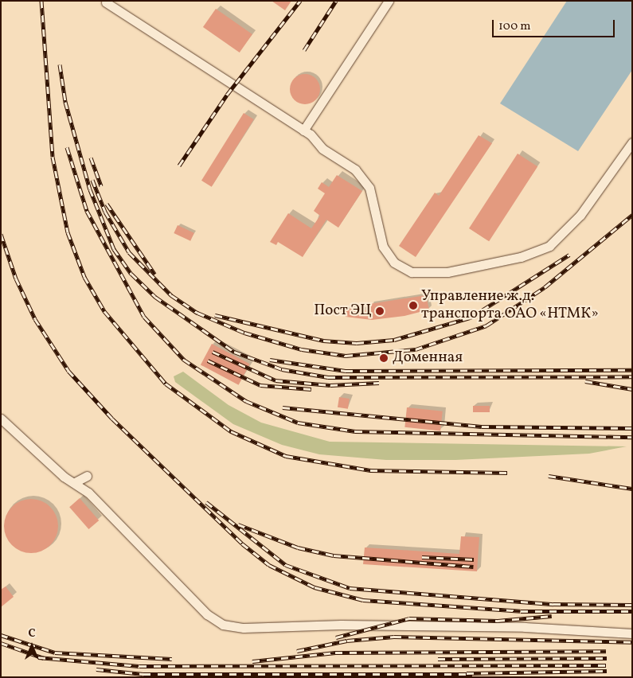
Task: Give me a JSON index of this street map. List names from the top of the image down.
{
  "places": ["Управление ж.д. транспорта ОАО «НТМК»", "Пост ЭЦ", "Доменная"],
  "scale_bar": "100 m",
  "north": "top"
}
